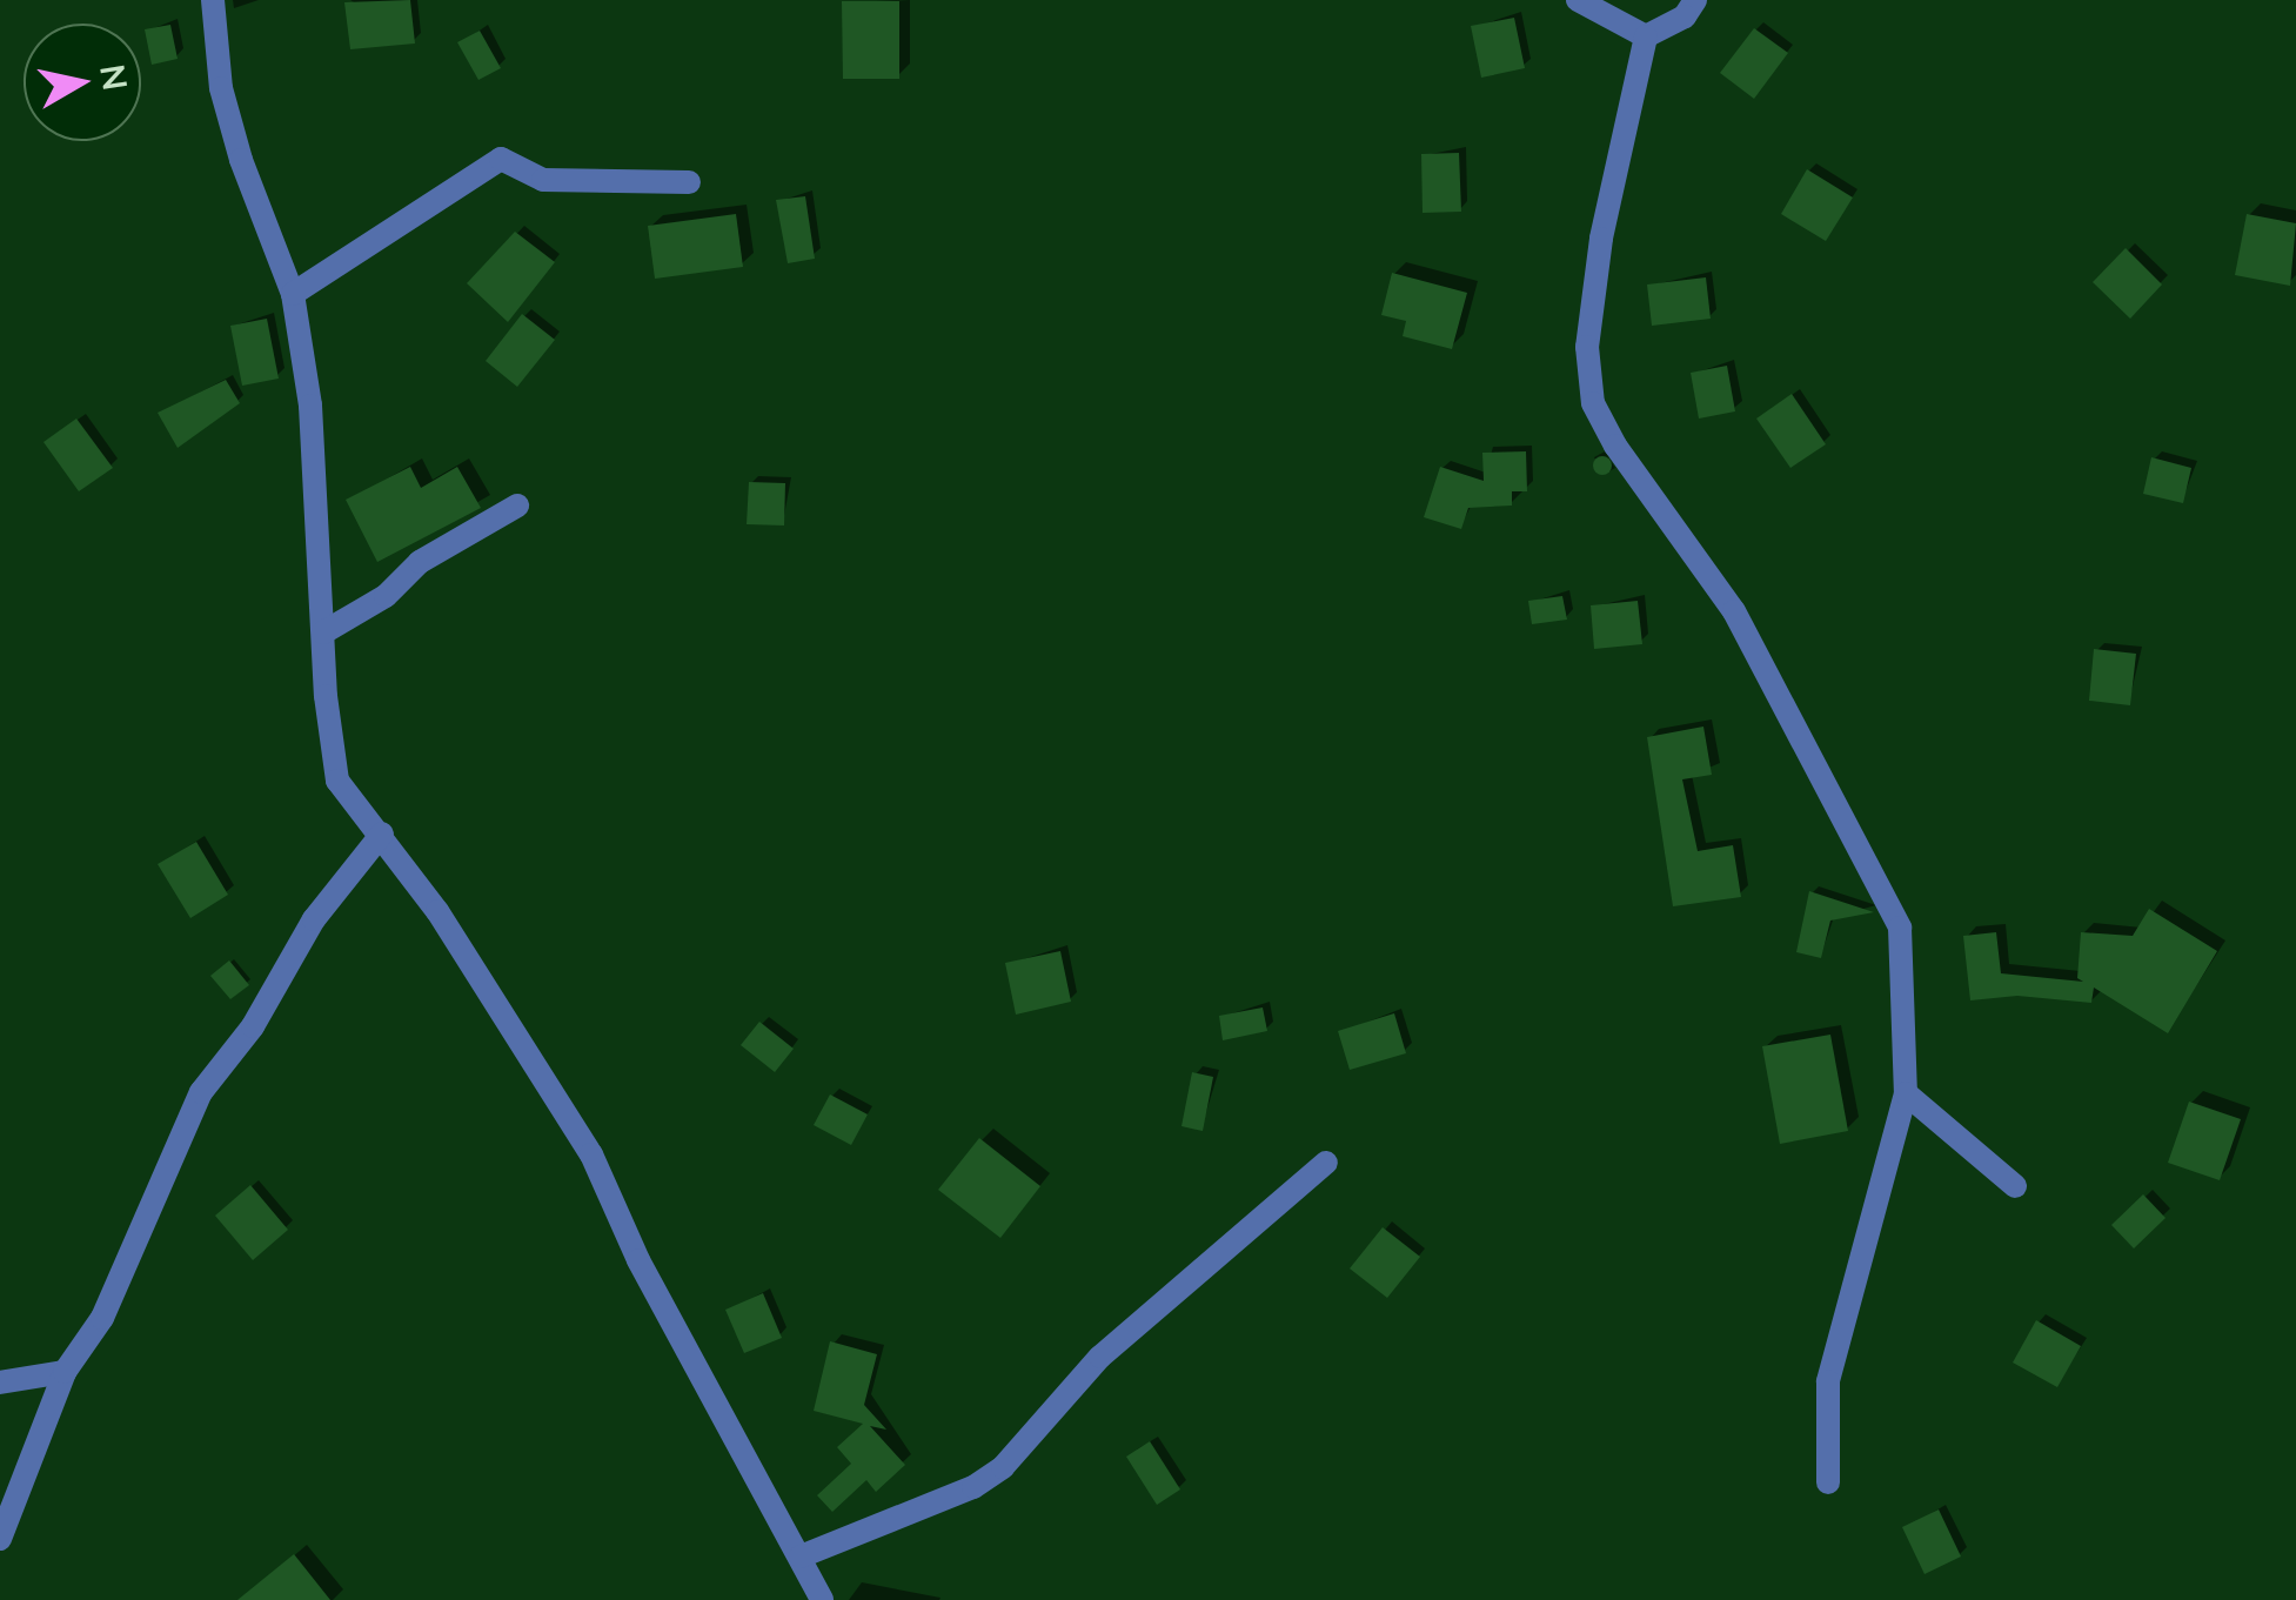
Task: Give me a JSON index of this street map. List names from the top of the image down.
{
  "north": "right"
}
